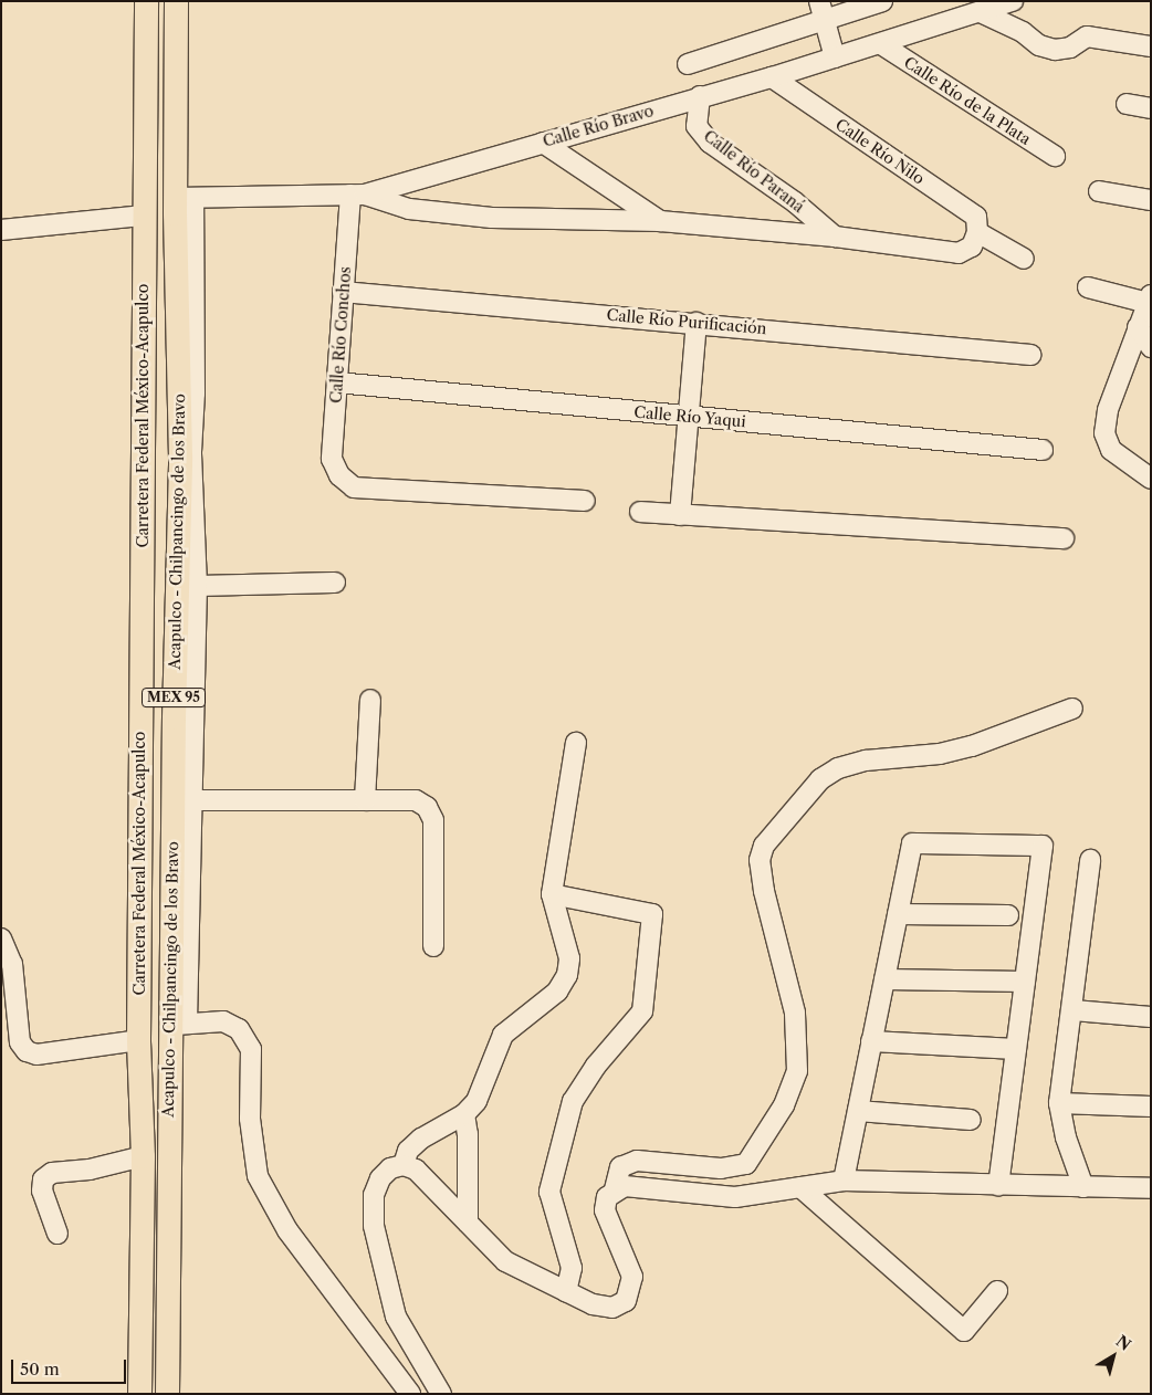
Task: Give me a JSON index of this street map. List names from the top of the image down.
{
  "streets": {
    "main road": ["Carretera Federal México-Acapulco", "Acapulco - Chilpancingo de los Bravo", "MEX 95"],
    "street": [
      "Calle Río de la Plata",
      "Calle Río Bravo",
      "Calle Río Nilo",
      "Calle Río Paraná",
      "Calle Río Purificación",
      "Calle Río Conchos",
      "Calle Río Yaqui"
    ]
  },
  "crossings": [
    ["Calle Río de la Plata", "Calle Río Bravo"],
    ["Calle Río Bravo", "Calle Río Nilo"],
    ["Calle Río Bravo", "Calle Río Paraná"],
    ["Calle Río Bravo", "Calle Río Conchos"],
    ["Calle Río Bravo", "Acapulco - Chilpancingo de los Bravo"],
    ["Calle Río Purificación", "Calle Río Conchos"],
    ["Calle Río Conchos", "Calle Río Yaqui"]
  ],
  "scale_bar": "50 m",
  "north": "top right"
}
